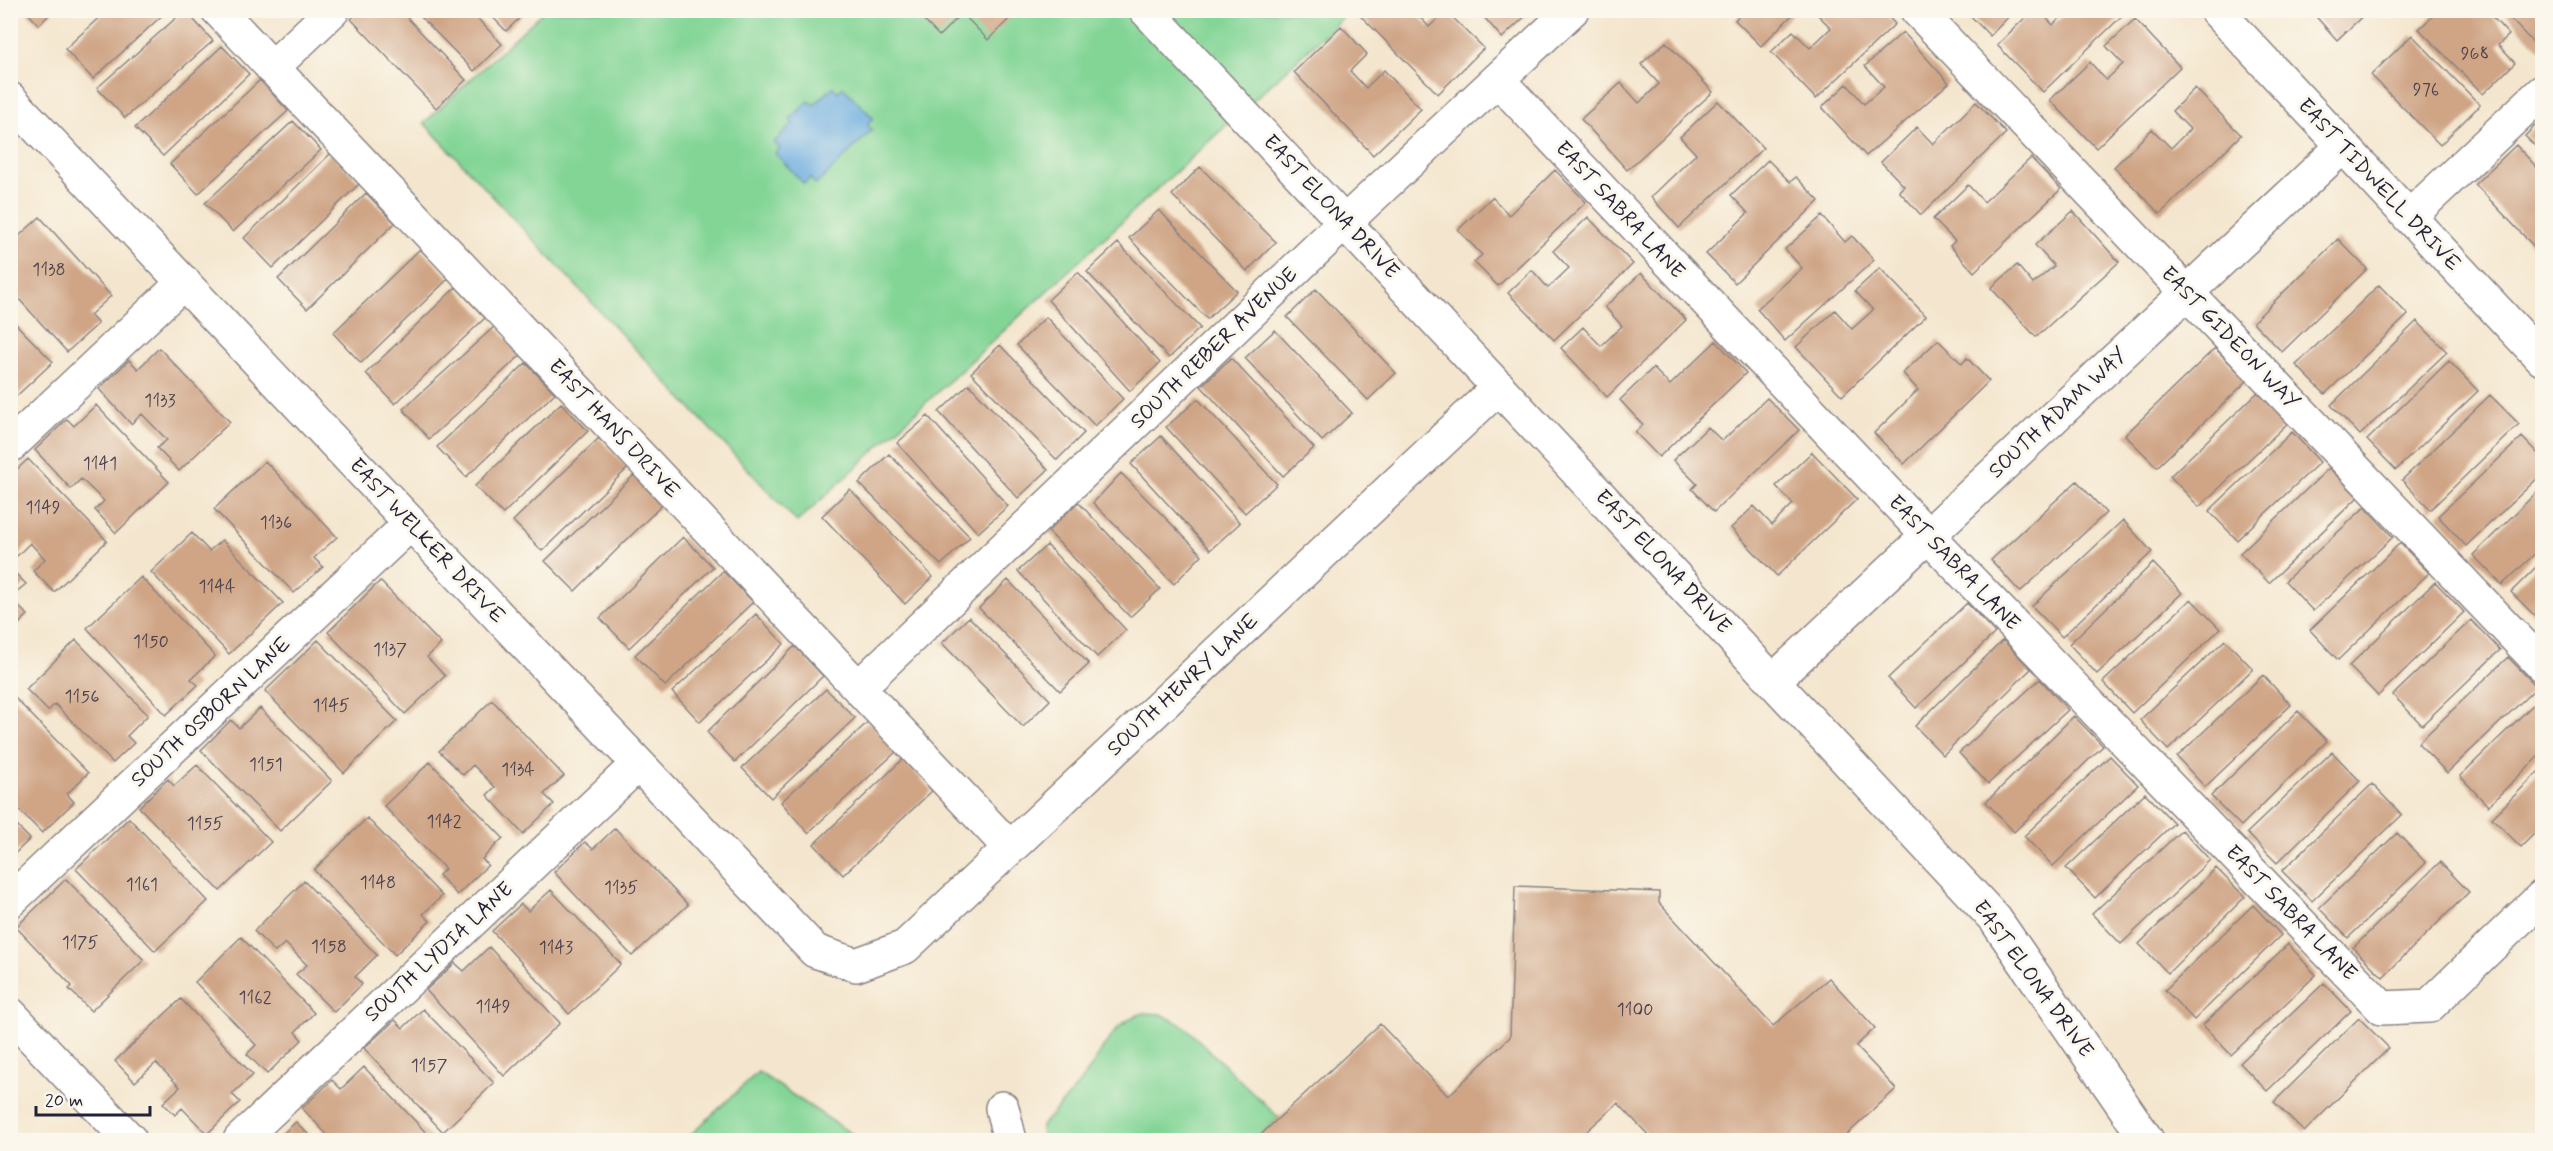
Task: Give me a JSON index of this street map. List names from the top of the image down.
{
  "streets": {
    "street": [
      "EAST TIDWELL DRIVE",
      "EAST ELONA DRIVE",
      "EAST SABRA LANE",
      "EAST GIDEON WAY",
      "SOUTH REBER AVENUE",
      "SOUTH ADAM WAY",
      "EAST HANS DRIVE",
      "EAST WELKER DRIVE",
      "SOUTH HENRY LANE",
      "SOUTH OSBORN LANE",
      "SOUTH LYDIA LANE"
    ]
  },
  "crossings": [
    ["EAST TIDWELL DRIVE", "SOUTH ADAM WAY"],
    ["EAST ELONA DRIVE", "SOUTH REBER AVENUE"],
    ["EAST ELONA DRIVE", "SOUTH ADAM WAY"],
    ["EAST ELONA DRIVE", "SOUTH HENRY LANE"],
    ["EAST SABRA LANE", "SOUTH REBER AVENUE"],
    ["EAST SABRA LANE", "SOUTH ADAM WAY"],
    ["EAST GIDEON WAY", "SOUTH ADAM WAY"],
    ["SOUTH REBER AVENUE", "EAST HANS DRIVE"],
    ["EAST HANS DRIVE", "SOUTH HENRY LANE"],
    ["EAST WELKER DRIVE", "SOUTH HENRY LANE"],
    ["EAST WELKER DRIVE", "SOUTH OSBORN LANE"],
    ["EAST WELKER DRIVE", "SOUTH LYDIA LANE"]
  ],
  "house_numbers": [
    "968",
    "976",
    "1138",
    "1133",
    "1141",
    "1149",
    "1136",
    "1144",
    "1150",
    "1137",
    "1156",
    "1145",
    "1151",
    "1134",
    "1142",
    "1155",
    "1148",
    "1161",
    "1135",
    "1175",
    "1158",
    "1143",
    "1162",
    "1149",
    "1100",
    "1157"
  ],
  "scale_bar": "20 m"
}
